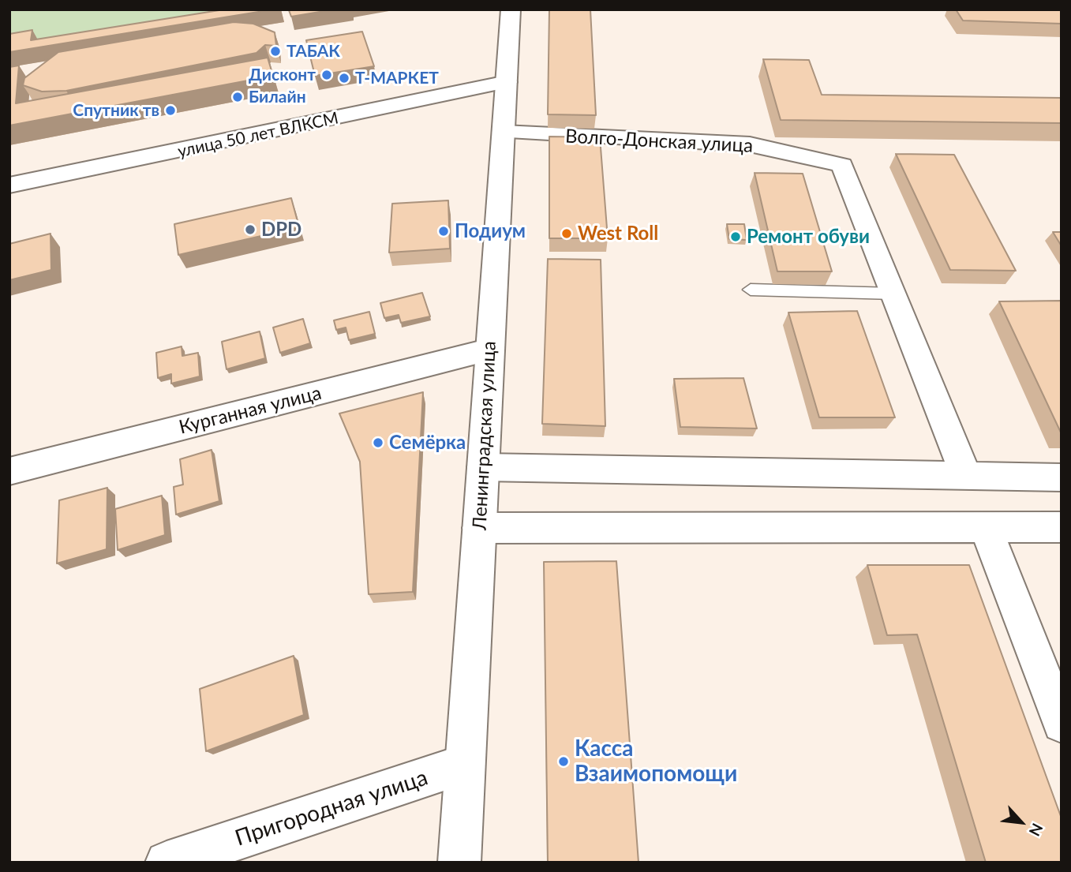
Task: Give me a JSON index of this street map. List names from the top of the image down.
{
  "streets": {
    "street": [
      "улица 50 лет ВЛКСМ",
      "Волго-Донская улица",
      "Курганная улица",
      "Ленинградская улица",
      "Пригородная улица"
    ]
  },
  "crossings": [
    ["улица 50 лет ВЛКСМ", "Ленинградская улица"],
    ["Волго-Донская улица", "Ленинградская улица"],
    ["Курганная улица", "Ленинградская улица"],
    ["Ленинградская улица", "Пригородная улица"]
  ],
  "places": [
    "ТАБАК",
    "Дисконт",
    "Т-МАРКЕТ",
    "Билайн",
    "Спутник тв",
    "DPD",
    "Подиум",
    "West Roll",
    "Ремонт обуви",
    "Семёрка",
    "Касса Взаимопомощи"
  ],
  "north": "bottom right"
}
